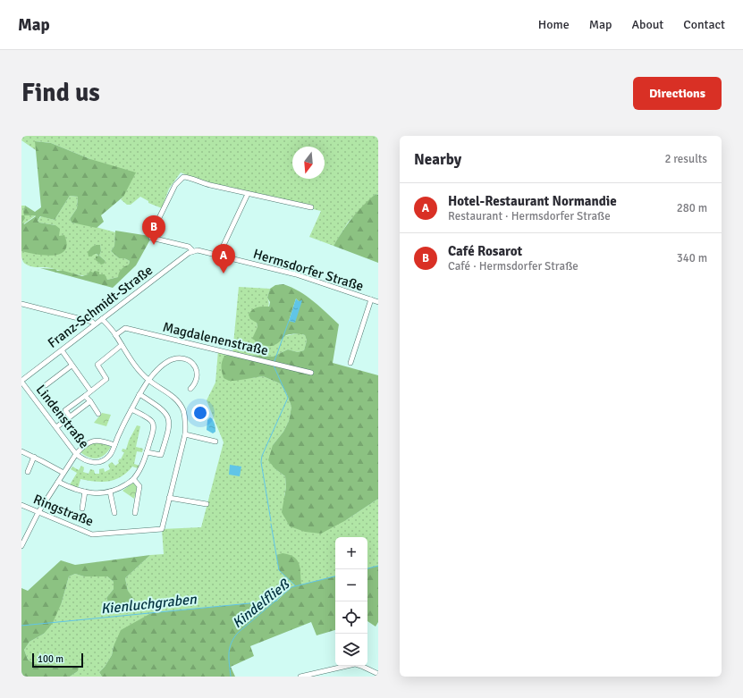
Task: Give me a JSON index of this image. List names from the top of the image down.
{
  "streets": {
    "street": [
      "Hermsdorfer Straße",
      "Franz-Schmidt-Straße",
      "Magdalenenstraße",
      "Lindenstraße",
      "Ringstraße"
    ]
  },
  "crossings": [
    ["Hermsdorfer Straße", "Franz-Schmidt-Straße"],
    ["Franz-Schmidt-Straße", "Lindenstraße"]
  ],
  "water": ["Kienluchgraben", "Kindelfließ"],
  "scale_bar": "100 m",
  "north": "bottom",
  "page": {
    "header": "Map",
    "nav": [
      "Home",
      "Map",
      "About",
      "Contact"
    ],
    "buttons": "Directions",
    "title": "Find us",
    "heading": ["Nearby", "2 results"],
    "list": [
      {
        "mark": "A",
        "name": "Hotel-Restaurant Normandie",
        "note": "Restaurant · Hermsdorfer Straße",
        "value": "280 m"
      },
      {
        "mark": "B",
        "name": "Café Rosarot",
        "note": "Café · Hermsdorfer Straße",
        "value": "340 m"
      }
    ],
    "pins": ["B", "A"],
    "map_buttons": ["+", "−"],
    "scale": "100 m"
  }
}
